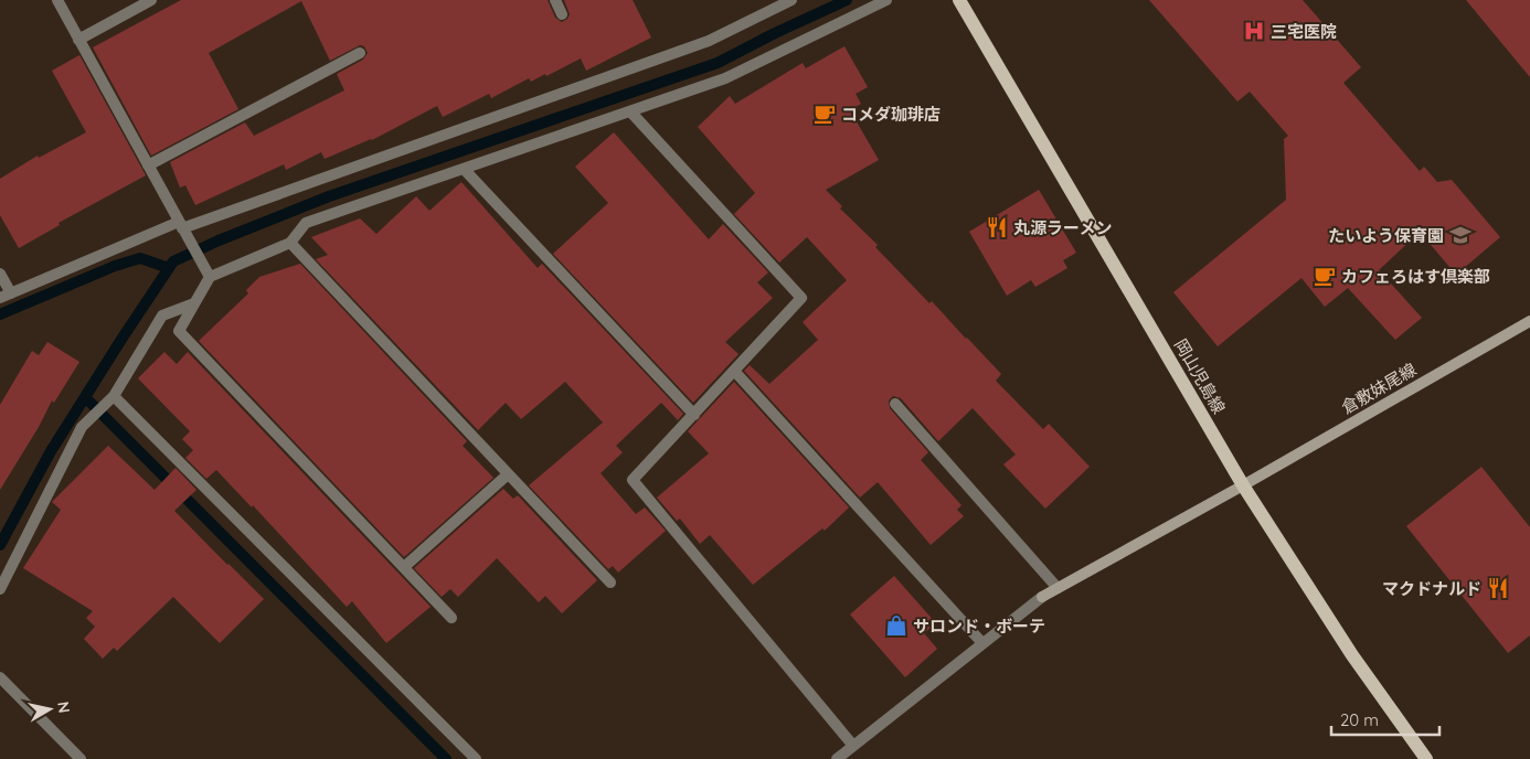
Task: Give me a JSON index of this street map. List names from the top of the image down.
{
  "streets": {
    "main road": ["岡山児島線", "倉敷妹尾線"]
  },
  "crossings": [
    ["岡山児島線", "倉敷妹尾線"]
  ],
  "places": {
    "hospital": ["三宅医院"],
    "cafe": ["コメダ珈琲店", "カフェろはす倶楽部"],
    "restaurant": ["丸源ラーメン", "マクドナルド"],
    "school or university": ["たいよう保育園"],
    "shop": ["サロンド・ボーテ"]
  },
  "scale_bar": "20 m",
  "north": "right"
}
